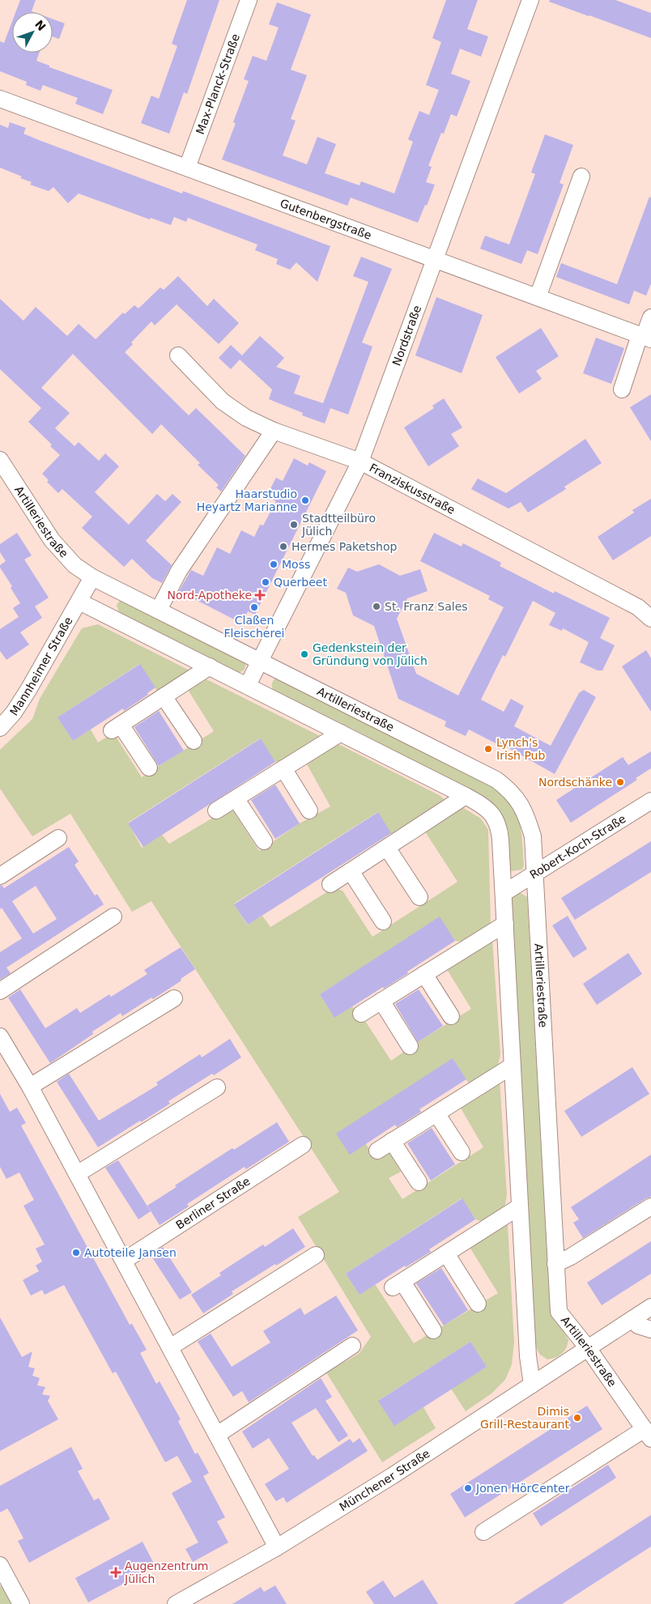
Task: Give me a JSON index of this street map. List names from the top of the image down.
{
  "streets": {
    "street": [
      "Max-Planck-Straße",
      "Gutenbergstraße",
      "Nordstraße",
      "Franziskusstraße",
      "Artilleriestraße",
      "Mannheimer Straße",
      "Robert-Koch-Straße",
      "Berliner Straße",
      "Münchener Straße"
    ]
  },
  "crossings": [
    ["Max-Planck-Straße", "Gutenbergstraße"],
    ["Gutenbergstraße", "Nordstraße"],
    ["Nordstraße", "Franziskusstraße"],
    ["Nordstraße", "Artilleriestraße"],
    ["Artilleriestraße", "Robert-Koch-Straße"],
    ["Artilleriestraße", "Münchener Straße"]
  ],
  "places": {
    "other": [
      "Haarstudio Heyartz Marianne",
      "Stadtteilbüro Jülich",
      "Hermes Paketshop",
      "Moss",
      "Querbeet",
      "St. Franz Sales",
      "Claßen Fleischerei",
      "Gedenkstein der Gründung von Jülich",
      "Lynch's Irish Pub",
      "Nordschänke",
      "Autoteile Jansen",
      "Dimis Grill-Restaurant",
      "Jonen HörCenter"
    ],
    "health": ["Nord-Apotheke", "Augenzentrum Jülich"]
  },
  "north": "top right"
}
